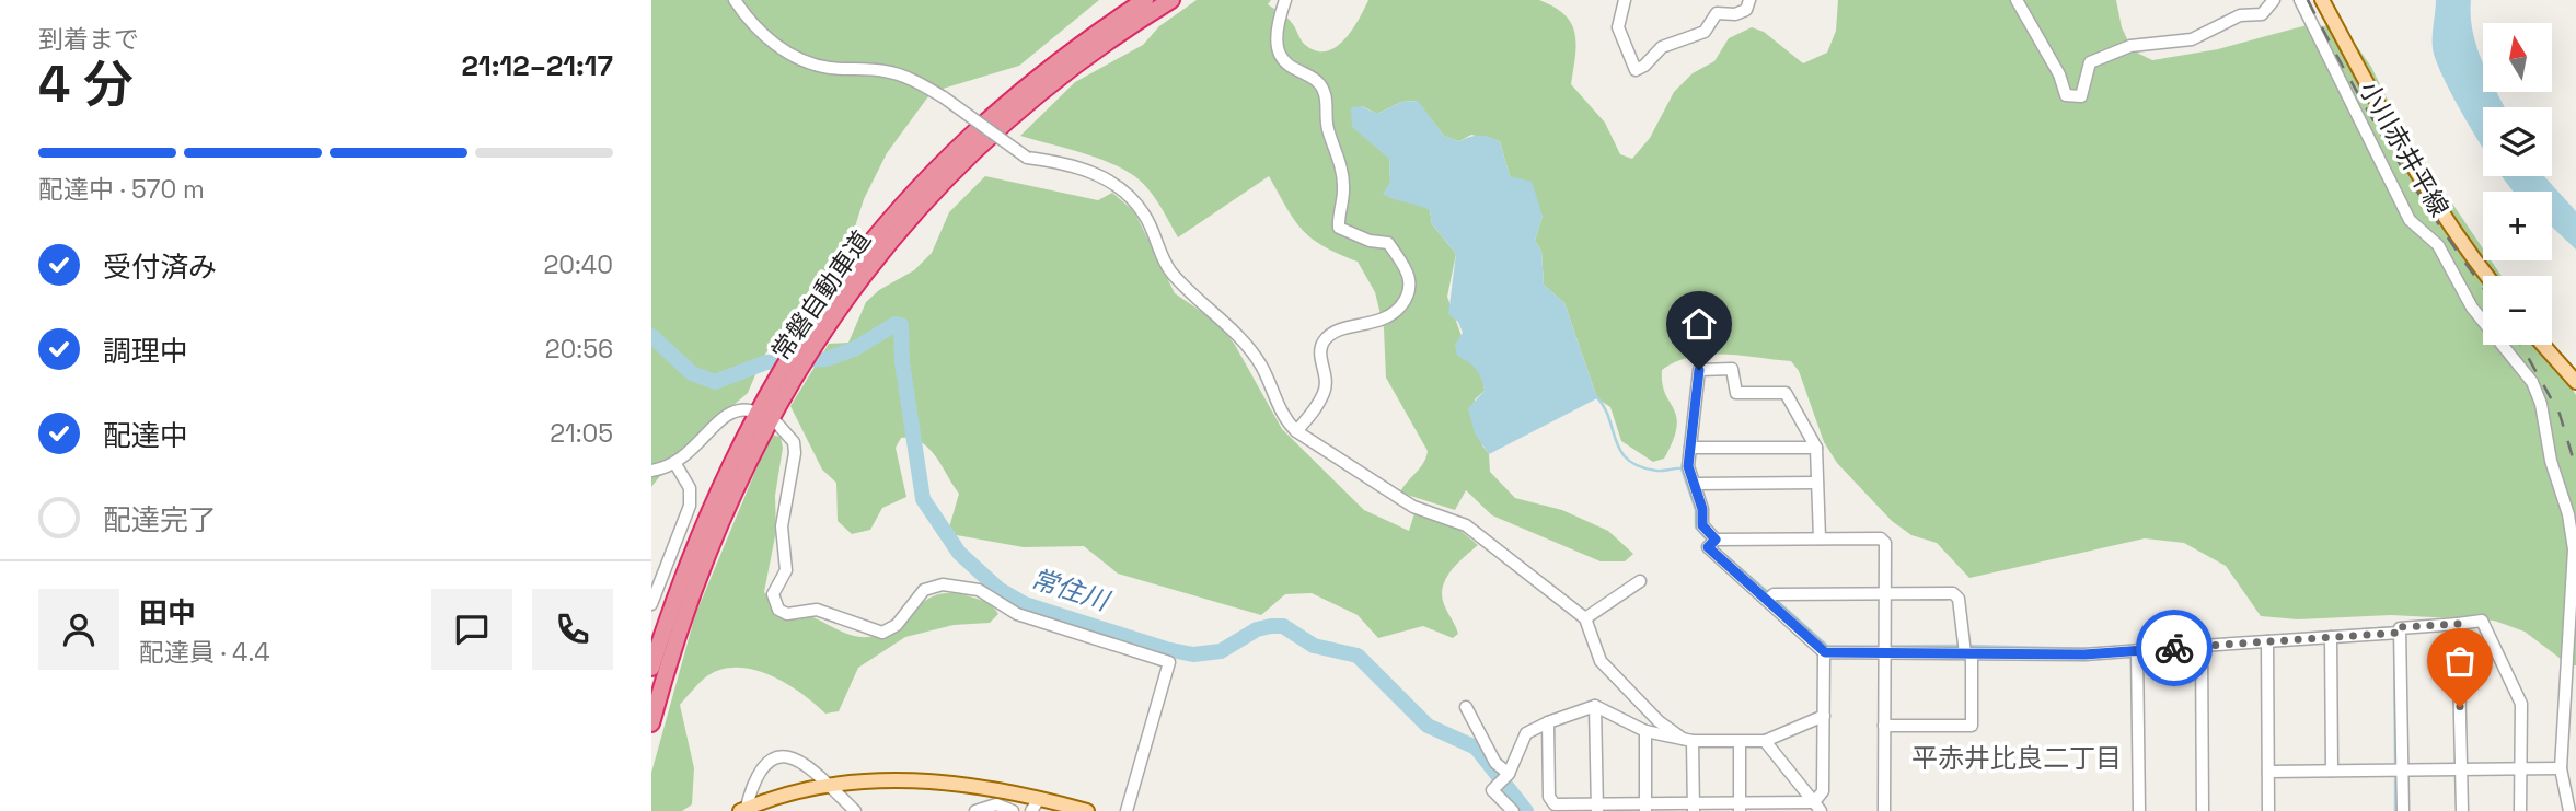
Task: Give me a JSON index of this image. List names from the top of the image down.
{
  "streets": {
    "highway": ["常磐自動車道"],
    "main road": ["小川赤井平線"]
  },
  "districts": ["平赤井比良二丁目"],
  "water": ["常住川"],
  "north": "top",
  "page": {
    "heading": ["4 分", "到着まで", "21:12–21:17"],
    "panel": ["田中", "配達員 · 4.4"],
    "map_buttons": ["+", "−"],
    "bar": "配達中 · 570 m",
    "list": [
      ["受付済み", "20:40"],
      ["調理中", "20:56"],
      ["配達中", "21:05"],
      "配達完了"
    ]
  }
}
